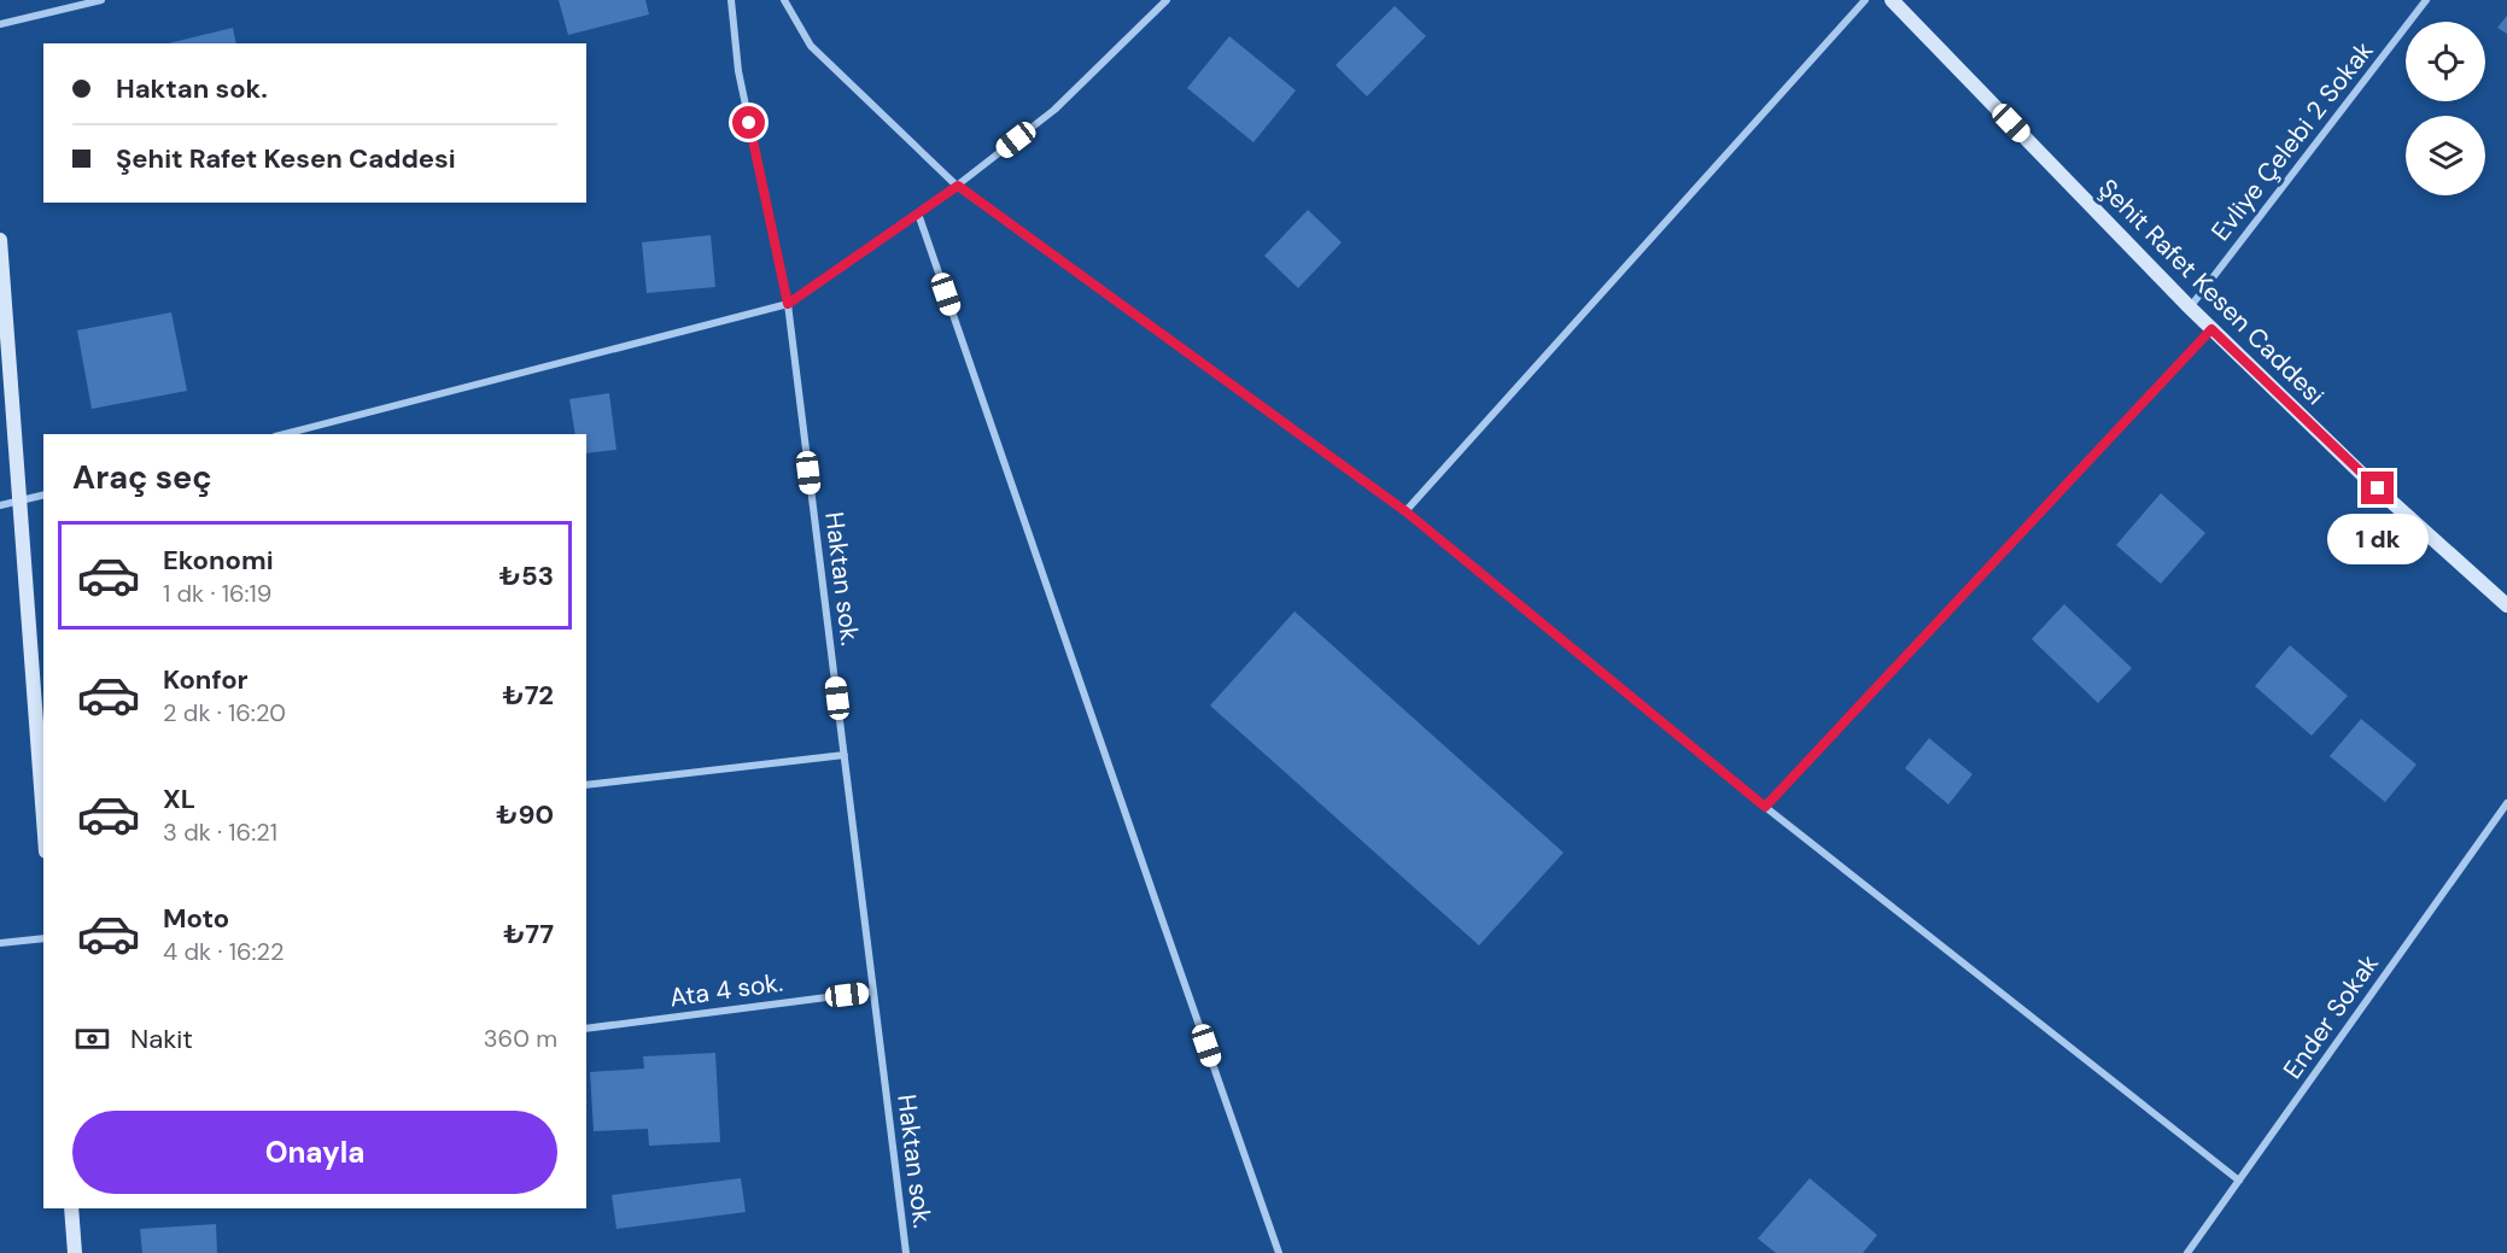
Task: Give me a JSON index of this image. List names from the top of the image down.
{
  "streets": {
    "street": [
      "Evliye Çelebi 2 Sokak",
      "Şehit Rafet Kesen Caddesi",
      "Haktan sok.",
      "Ata 4 sok.",
      "Ender Sokak"
    ]
  },
  "crossings": [
    ["Evliye Çelebi 2 Sokak", "Şehit Rafet Kesen Caddesi"],
    ["Haktan sok.", "Ata 4 sok."]
  ],
  "page": {
    "banner": ["Haktan sok.", "Şehit Rafet Kesen Caddesi"],
    "heading": "Araç seç",
    "bubble": "1 dk",
    "list": [
      {
        "name": "Ekonomi",
        "note": "1 dk · 16:19",
        "value": "₺53"
      },
      {
        "name": "Konfor",
        "note": "2 dk · 16:20",
        "value": "₺72"
      },
      {
        "name": "XL",
        "note": "3 dk · 16:21",
        "value": "₺90"
      },
      {
        "name": "Moto",
        "note": "4 dk · 16:22",
        "value": "₺77"
      }
    ],
    "pay": ["Nakit", "360 m"],
    "buttons": "Onayla"
  }
}
